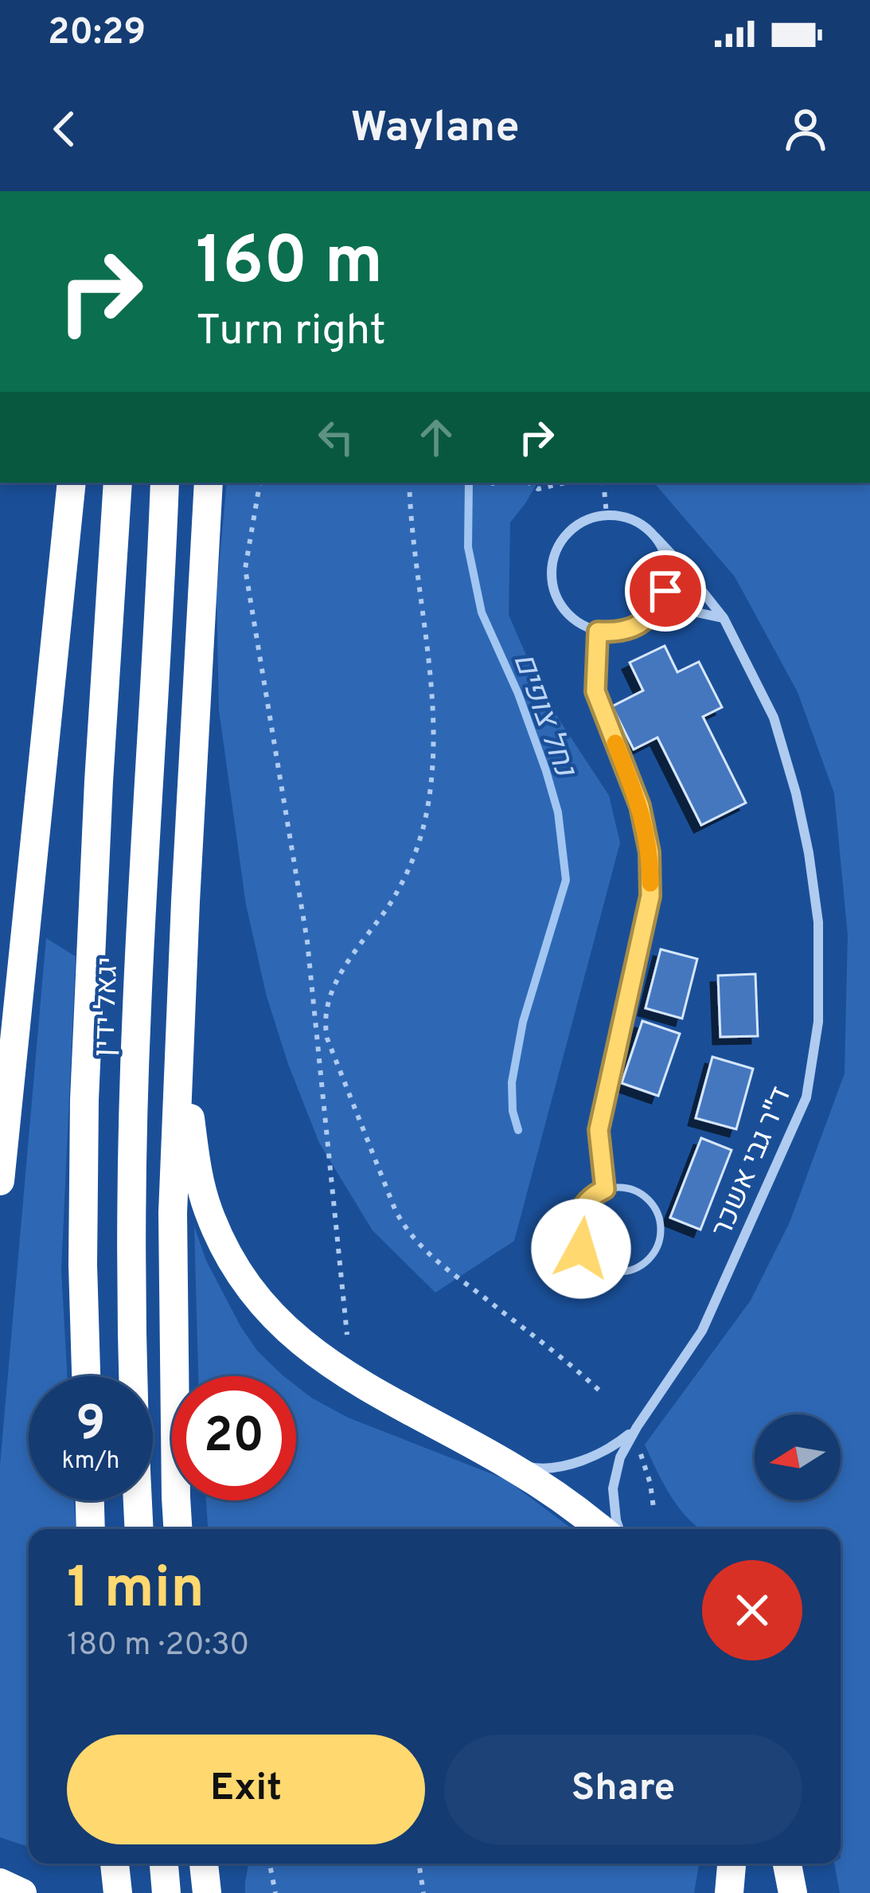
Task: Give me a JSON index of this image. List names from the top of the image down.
{
  "streets": {
    "highway": ["יגאל ידין"],
    "street": ["ד\"ר גבי אשכר"]
  },
  "water": ["נחל צופים"],
  "north": "left",
  "page": {
    "status": "20:29",
    "header": "Waylane",
    "turn": ["160 m", "Turn right"],
    "speed": "9 km/h",
    "limit": "20",
    "heading": ["1 min", "180 m · 20:30"],
    "buttons": ["Exit", "Share"]
  }
}
